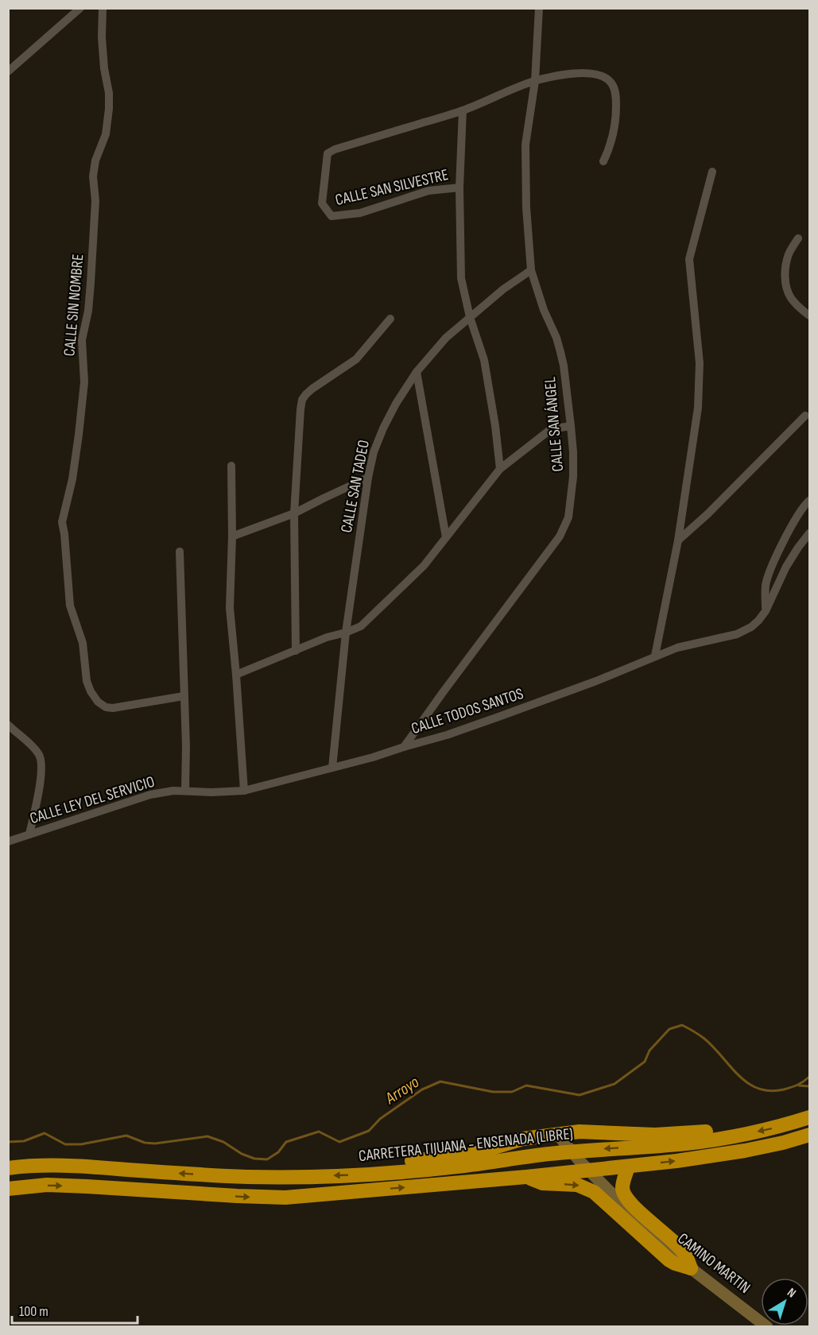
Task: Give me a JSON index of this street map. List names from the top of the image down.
{
  "streets": {
    "highway": ["CARRETERA TIJUANA - ENSENADA (LIBRE)"],
    "street": [
      "CALLE SAN SILVESTRE",
      "CALLE SIN NOMBRE",
      "CALLE SAN ÁNGEL",
      "CALLE SAN TADEO",
      "CALLE TODOS SANTOS",
      "CALLE LEY DEL SERVICIO",
      "CAMINO MARTIN"
    ]
  },
  "crossings": [
    ["CALLE SAN ÁNGEL", "CALLE SAN TADEO"],
    ["CALLE SAN ÁNGEL", "CALLE TODOS SANTOS"],
    ["CALLE SAN TADEO", "CALLE TODOS SANTOS"],
    ["CALLE TODOS SANTOS", "CALLE LEY DEL SERVICIO"]
  ],
  "water": ["Arroyo"],
  "scale_bar": "100 m",
  "north": "top right"
}
